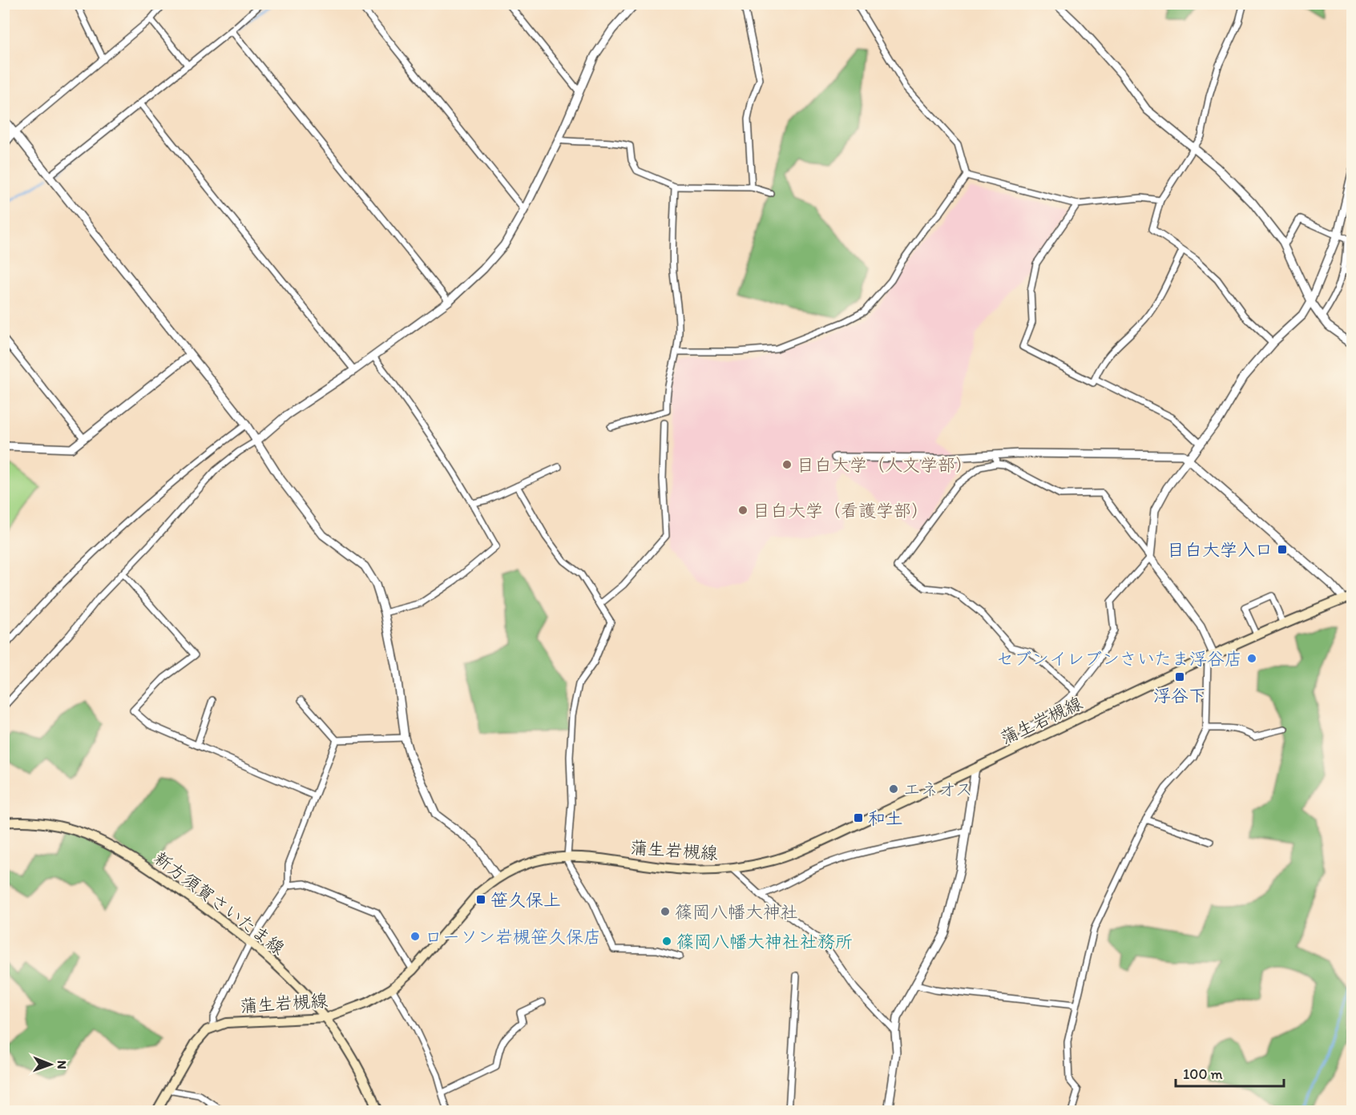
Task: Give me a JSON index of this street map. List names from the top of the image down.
{
  "streets": {
    "main road": ["蒲生岩槻線", "新方須賀さいたま線"]
  },
  "crossings": [
    ["蒲生岩槻線", "新方須賀さいたま線"]
  ],
  "places": {
    "other": [
      "目白大学（人文学部）",
      "目白大学（看護学部）",
      "セブンイレブンさいたま浮谷店",
      "エネオス",
      "篠岡八幡大神社",
      "ローソン岩槻笹久保店",
      "篠岡八幡大神社社務所"
    ],
    "transit": [
      "目白大学入口",
      "浮谷下",
      "和土",
      "笹久保上"
    ]
  },
  "scale_bar": "100 m",
  "north": "right"
}
